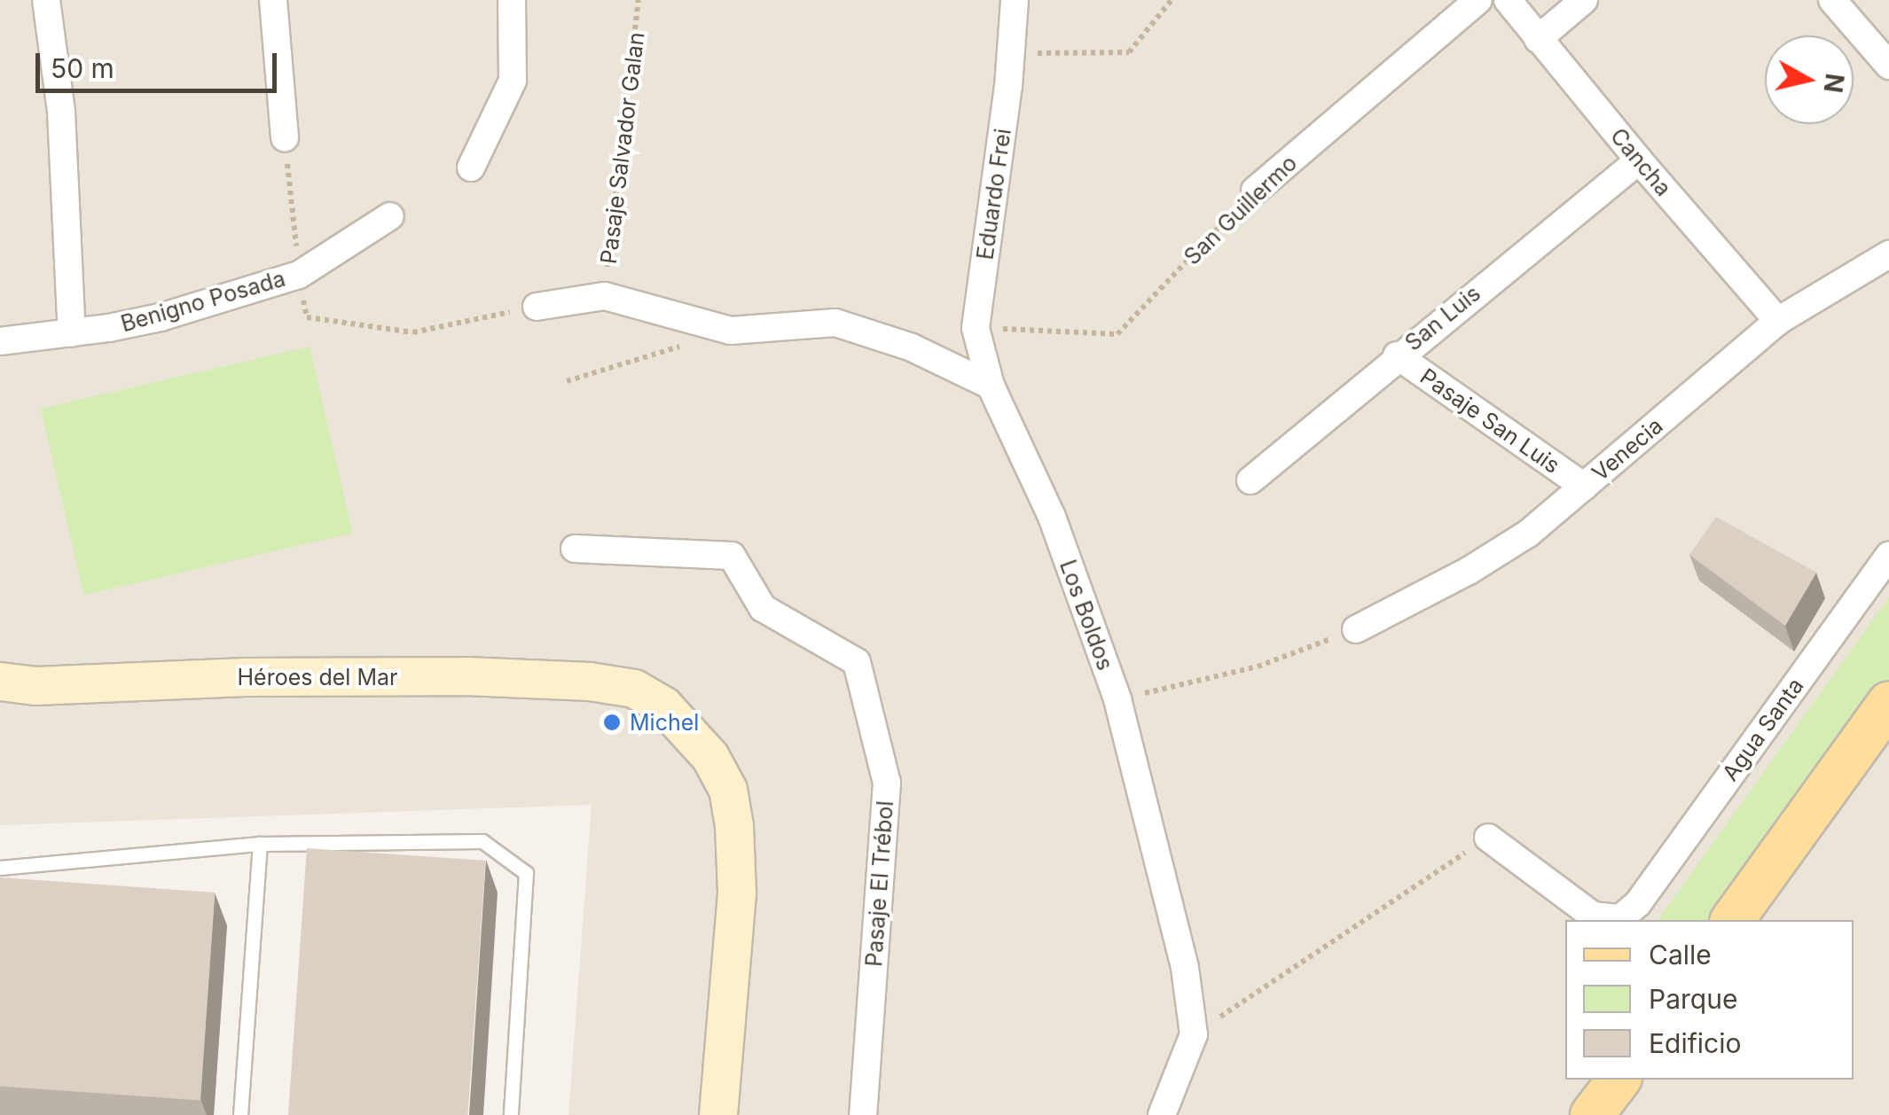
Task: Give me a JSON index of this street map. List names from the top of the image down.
{
  "streets": {
    "street": [
      "Cancha",
      "Eduardo Frei",
      "San Guillermo",
      "Benigno Posada",
      "San Luis",
      "Pasaje San Luis",
      "Venecia",
      "Los Boldos",
      "Héroes del Mar",
      "Agua Santa",
      "Pasaje El Trébol"
    ],
    "path": ["Pasaje Salvador Galan"]
  },
  "crossings": [
    ["Cancha", "San Luis"],
    ["Cancha", "Venecia"],
    ["Eduardo Frei", "San Guillermo"],
    ["Eduardo Frei", "Los Boldos"],
    ["San Luis", "Pasaje San Luis"],
    ["Pasaje San Luis", "Venecia"]
  ],
  "places": ["Michel"],
  "legend": ["Calle", "Parque", "Edificio"],
  "scale_bar": "50 m",
  "north": "right"
}
